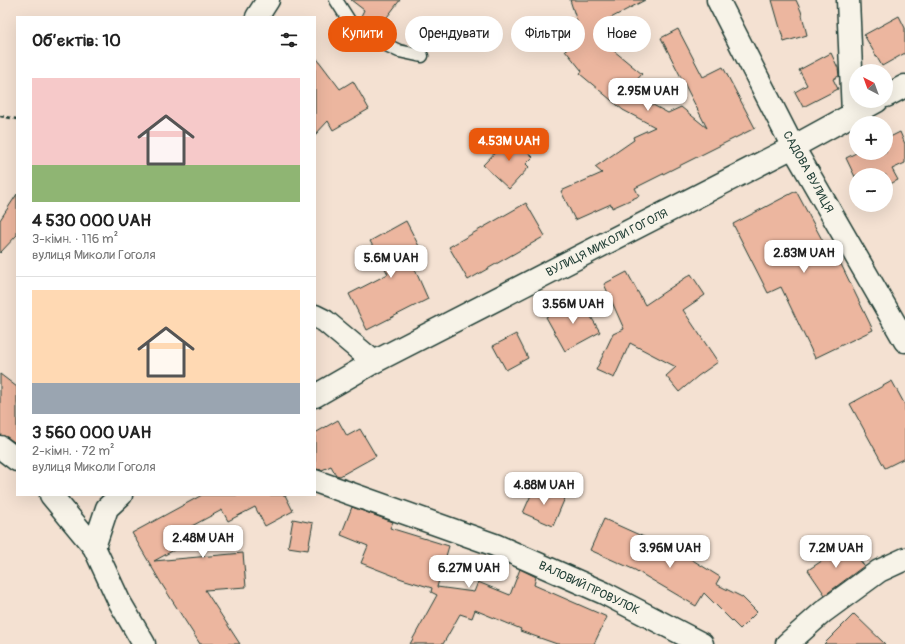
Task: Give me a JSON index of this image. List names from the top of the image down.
{
  "streets": {
    "street": ["САДОВА ВУЛИЦЯ", "ВУЛИЦЯ МИКОЛИ ГОГОЛЯ", "ВАЛОВИЙ ПРОВУЛОК"]
  },
  "crossings": [
    ["САДОВА ВУЛИЦЯ", "ВУЛИЦЯ МИКОЛИ ГОГОЛЯ"]
  ],
  "north": "top left",
  "page": {
    "chip": [
      "Купити",
      "Орендувати",
      "Фільтри",
      "Нове"
    ],
    "heading": "Об’єктів: 10",
    "map_buttons": ["+", "−"],
    "list": [
      {
        "name": "4 530 000 UAH",
        "note": "3-кімн. · 116 m² · вулиця Миколи Гоголя"
      },
      {
        "name": "3 560 000 UAH",
        "note": "2-кімн. · 72 m² · вулиця Миколи Гоголя"
      }
    ],
    "price": [
      "2.95M UAH",
      "4.53M UAH",
      "2.83M UAH",
      "5.6M UAH",
      "3.56M UAH",
      "4.88M UAH",
      "2.48M UAH",
      "3.96M UAH",
      "7.2M UAH",
      "6.27M UAH"
    ]
  }
}
